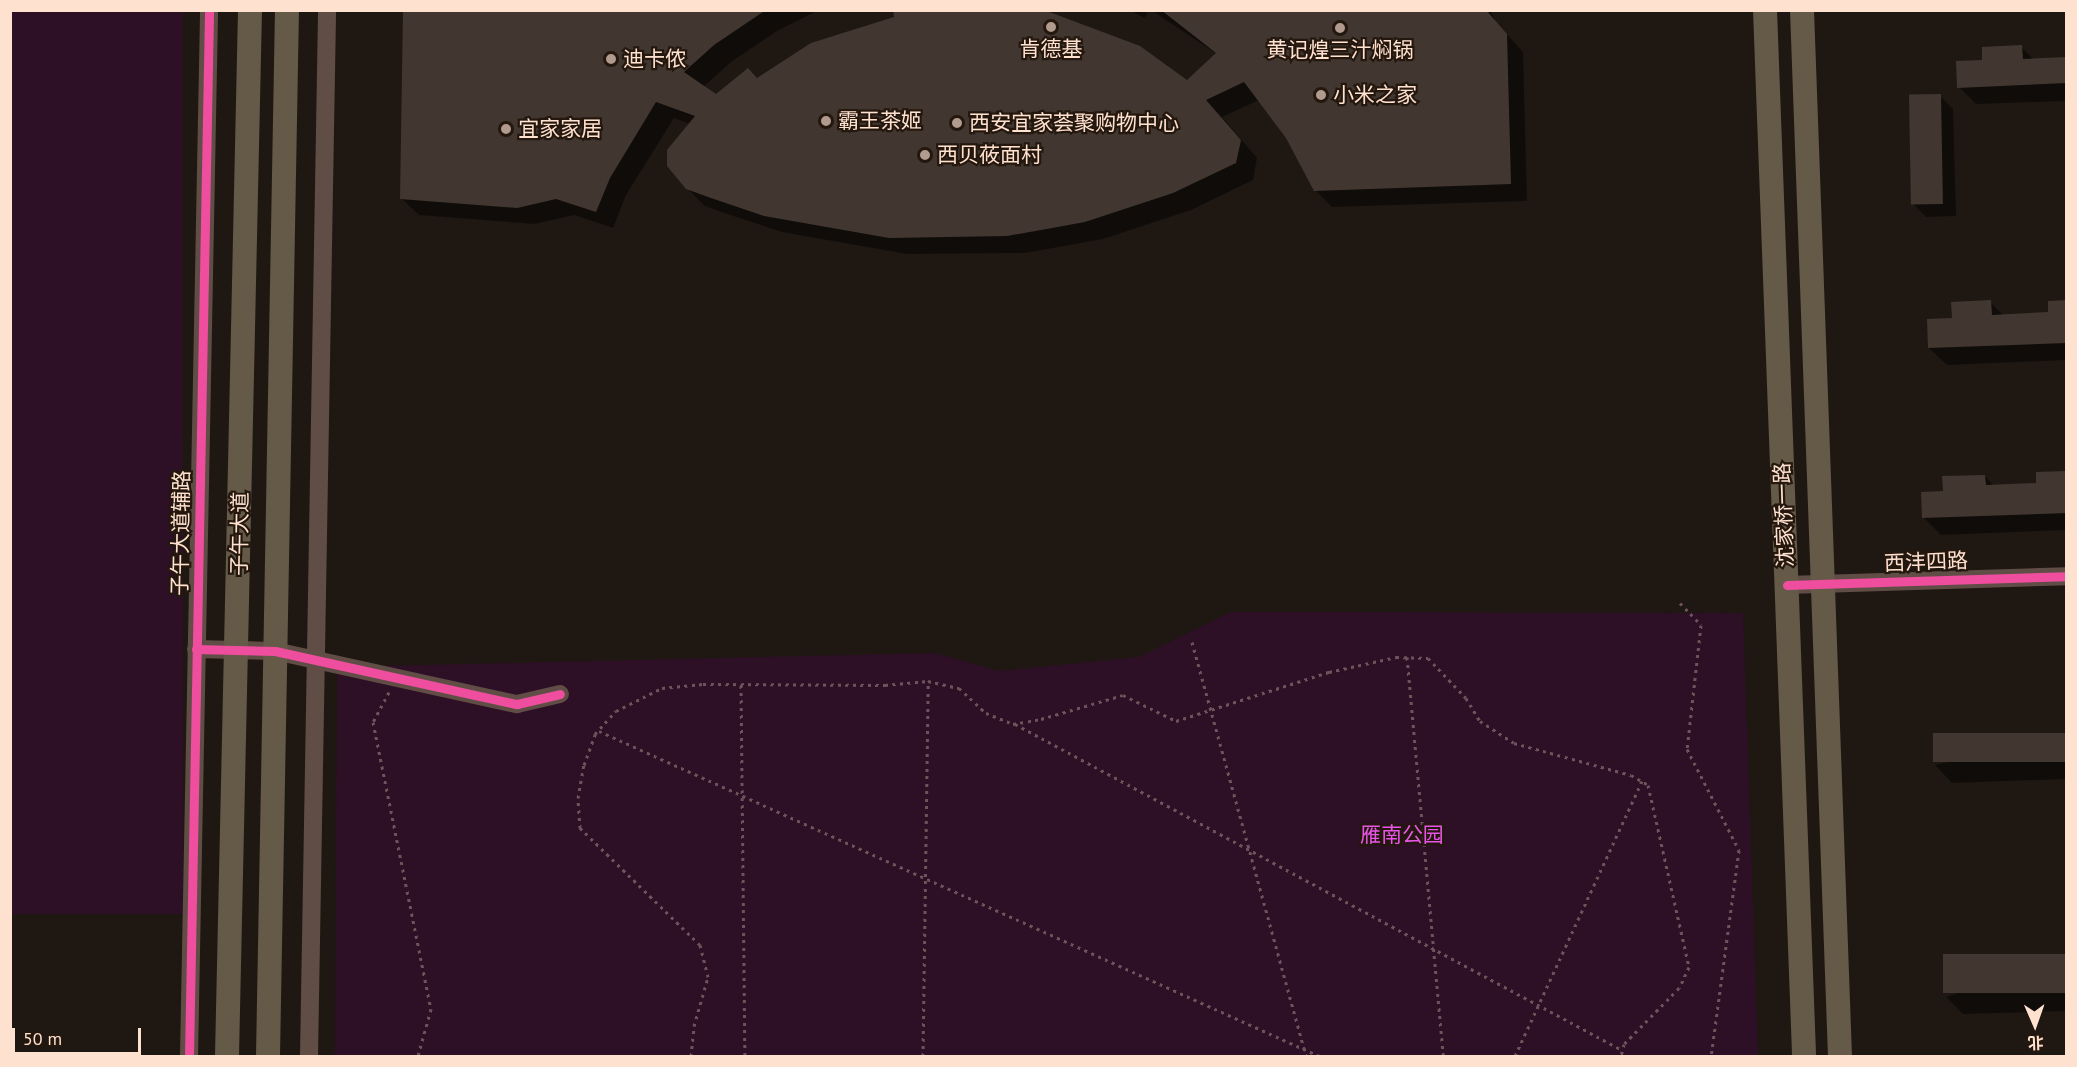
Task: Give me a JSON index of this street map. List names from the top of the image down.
{
  "streets": {
    "main road": ["沈家桥一路", "子午大道"],
    "street": ["子午大道辅路", "西沣四路"]
  },
  "crossings": [
    ["沈家桥一路", "西沣四路"]
  ],
  "parks": ["雁南公园"],
  "places": [
    "肯德基",
    "黄记煌三汁焖锅",
    "迪卡侬",
    "小米之家",
    "霸王茶姬",
    "西安宜家荟聚购物中心",
    "宜家家居",
    "西贝莜面村"
  ],
  "scale_bar": "50 m",
  "north": "bottom"
}
